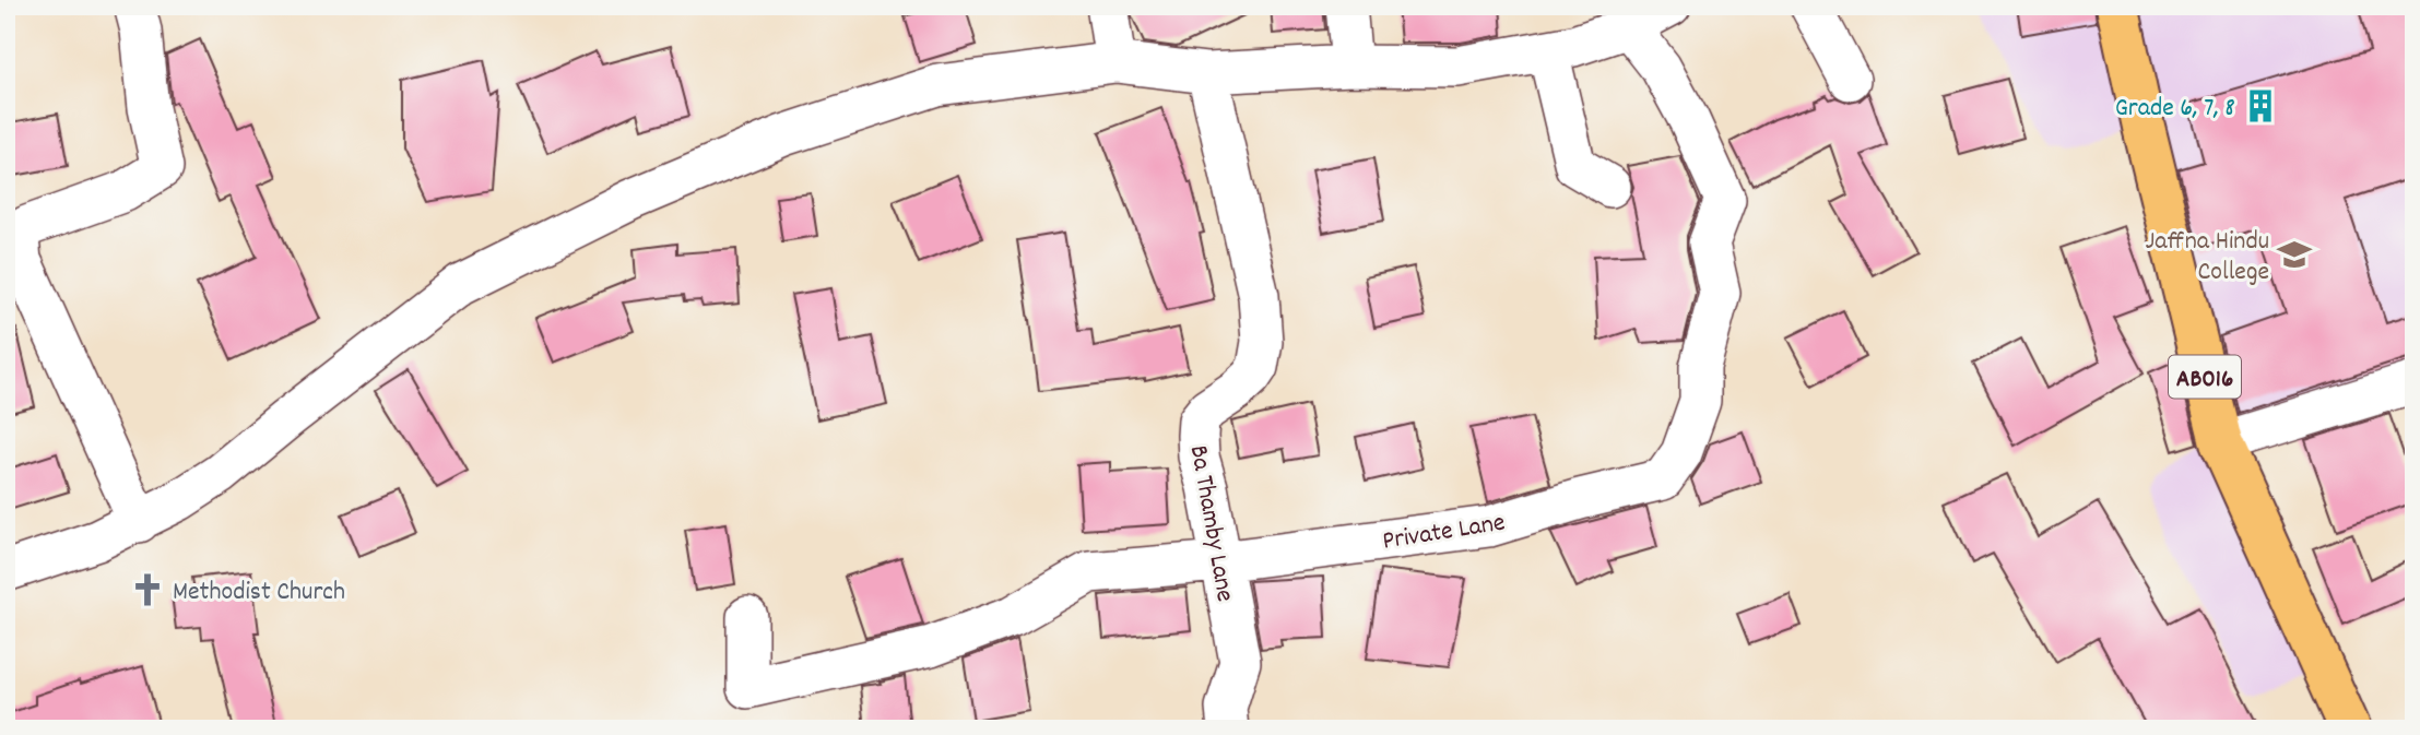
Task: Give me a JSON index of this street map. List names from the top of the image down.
{
  "streets": {
    "main road": ["AB016"],
    "street": ["Ba Thamby Lane", "Private Lane"]
  },
  "crossings": [
    ["Ba Thamby Lane", "Private Lane"]
  ],
  "places": {
    "building": ["Grade 6, 7, 8"],
    "school or university": ["Jaffna Hindu College"],
    "church": ["Methodist Church"]
  }
}
